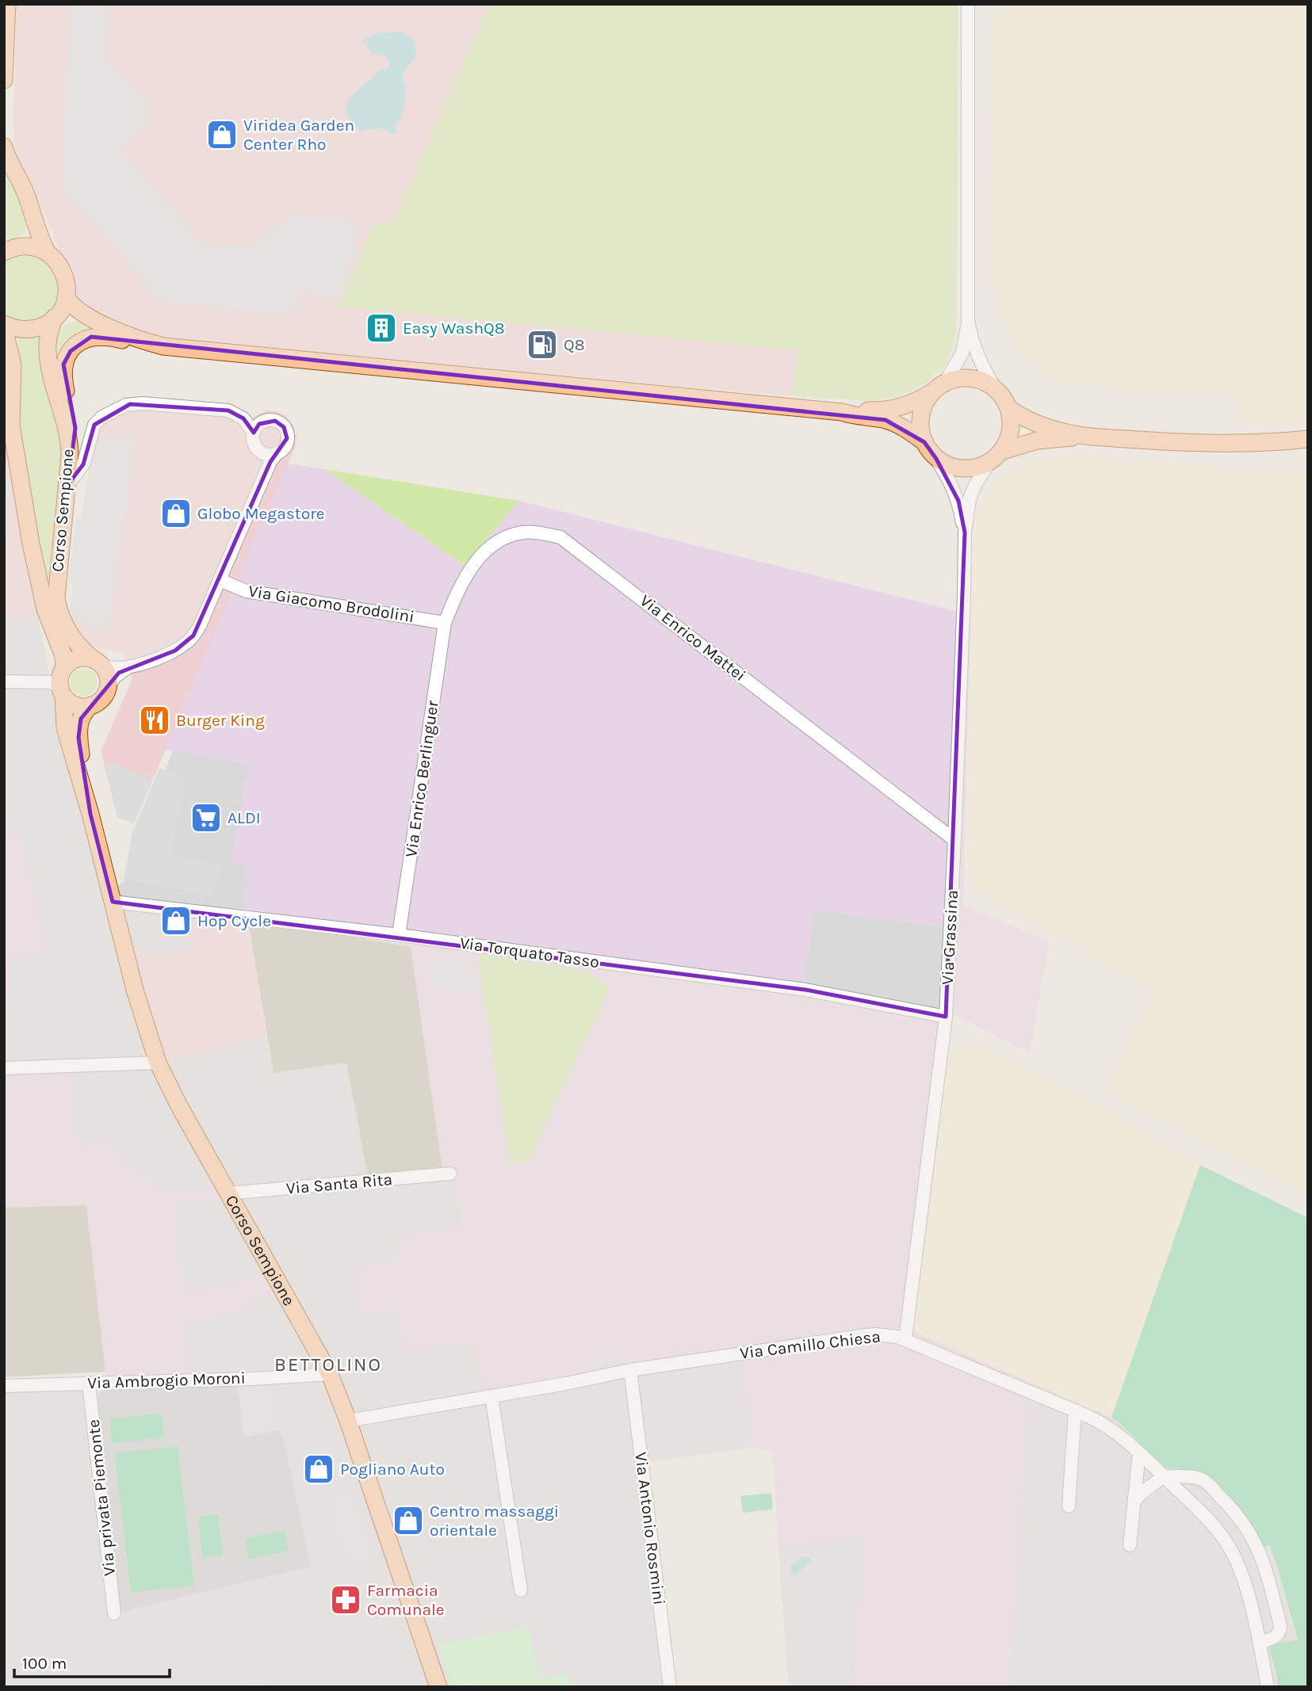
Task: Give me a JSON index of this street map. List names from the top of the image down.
{
  "streets": {
    "main road": ["Corso Sempione"],
    "street": [
      "Via Giacomo Brodolini",
      "Via Enrico Mattei",
      "Via Enrico Berlinguer",
      "Via Grassina",
      "Via Torquato Tasso",
      "Via Santa Rita",
      "Via Camillo Chiesa",
      "Via Ambrogio Moroni",
      "Via privata Piemonte",
      "Via Antonio Rosmini"
    ]
  },
  "crossings": [
    ["Corso Sempione", "Via Torquato Tasso"],
    ["Corso Sempione", "Via Santa Rita"],
    ["Corso Sempione", "Via Camillo Chiesa"],
    ["Corso Sempione", "Via Ambrogio Moroni"],
    ["Via Giacomo Brodolini", "Via Enrico Mattei"],
    ["Via Giacomo Brodolini", "Via Enrico Berlinguer"],
    ["Via Enrico Mattei", "Via Enrico Berlinguer"],
    ["Via Enrico Mattei", "Via Grassina"],
    ["Via Enrico Berlinguer", "Via Torquato Tasso"],
    ["Via Grassina", "Via Torquato Tasso"],
    ["Via Grassina", "Via Camillo Chiesa"],
    ["Via Camillo Chiesa", "Via Antonio Rosmini"],
    ["Via Ambrogio Moroni", "Via privata Piemonte"]
  ],
  "districts": ["BETTOLINO"],
  "places": {
    "shop": [
      "Viridea Garden Center Rho",
      "Globo Megastore",
      "Hop Cycle",
      "Pogliano Auto",
      "Centro massaggi orientale"
    ],
    "building": ["Easy WashQ8"],
    "fuel station": ["Q8"],
    "restaurant": ["Burger King"],
    "supermarket": ["ALDI"],
    "pharmacy": ["Farmacia Comunale"]
  },
  "scale_bar": "100 m"
}
